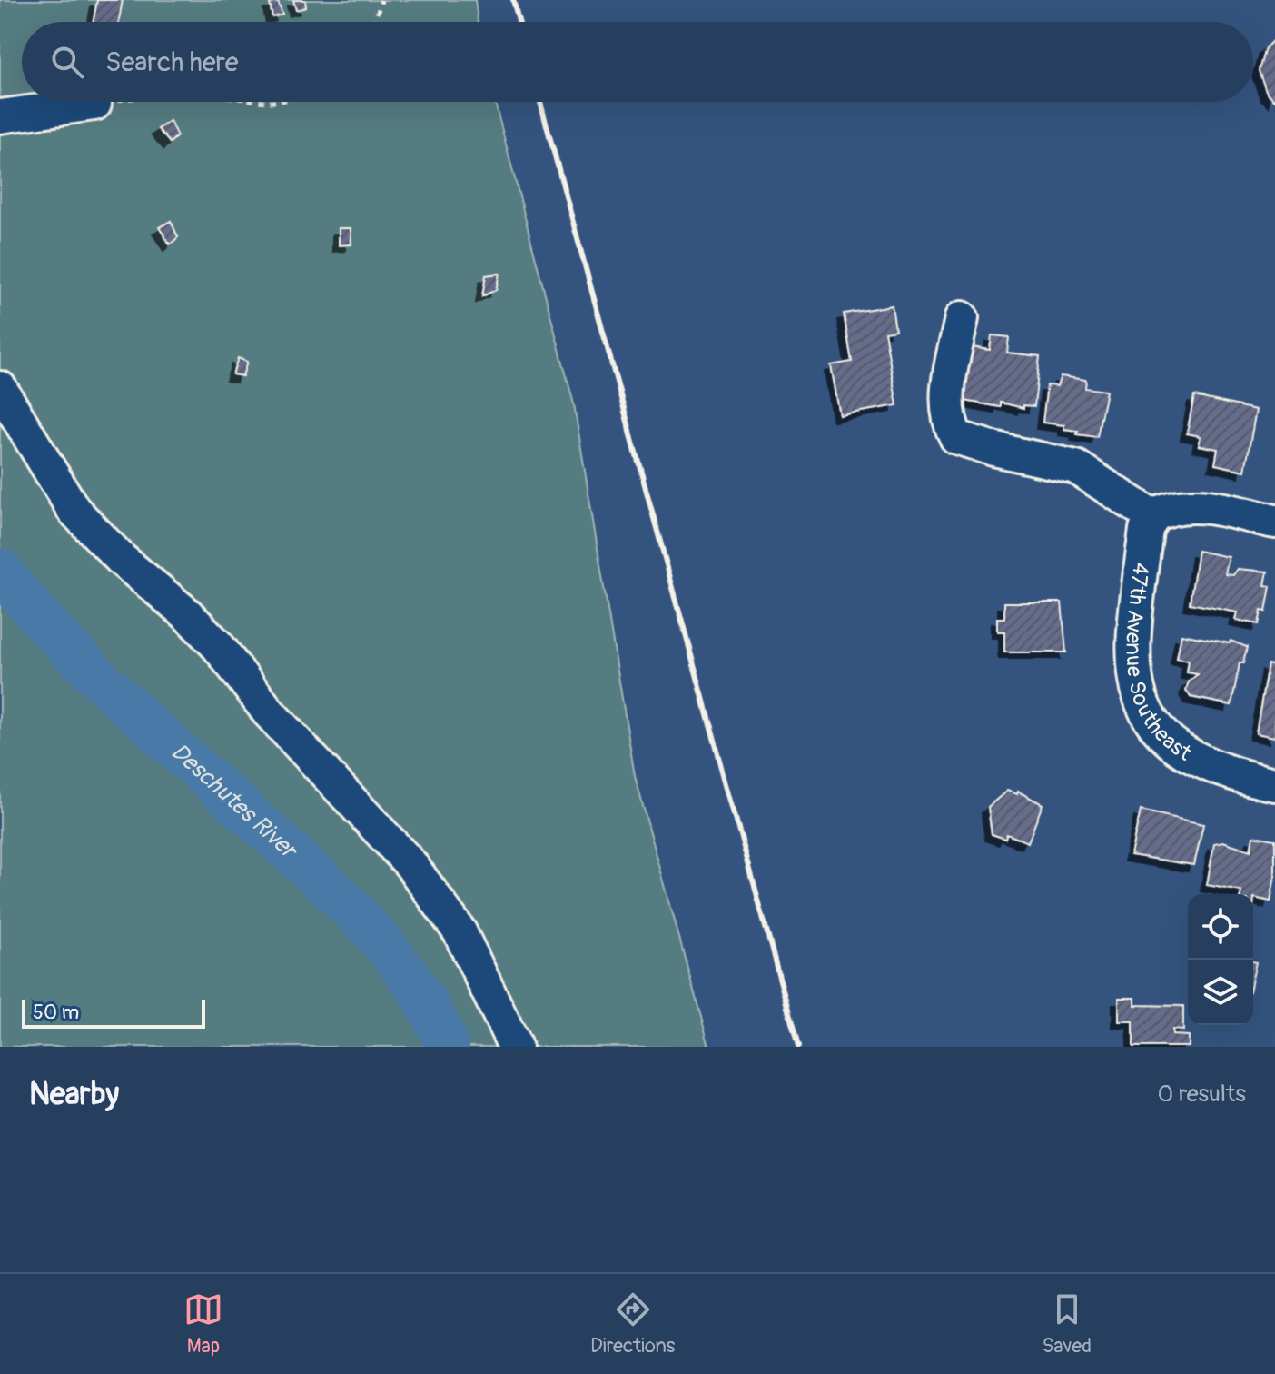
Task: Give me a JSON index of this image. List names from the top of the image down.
{
  "streets": {
    "street": ["47th Avenue Southeast"]
  },
  "water": ["Deschutes River"],
  "scale_bar": "50 m",
  "page": {
    "search": "Search here",
    "scale": "50 m",
    "heading": ["Nearby", "0 results"],
    "nav": ["Map", "Directions", "Saved"]
  }
}
